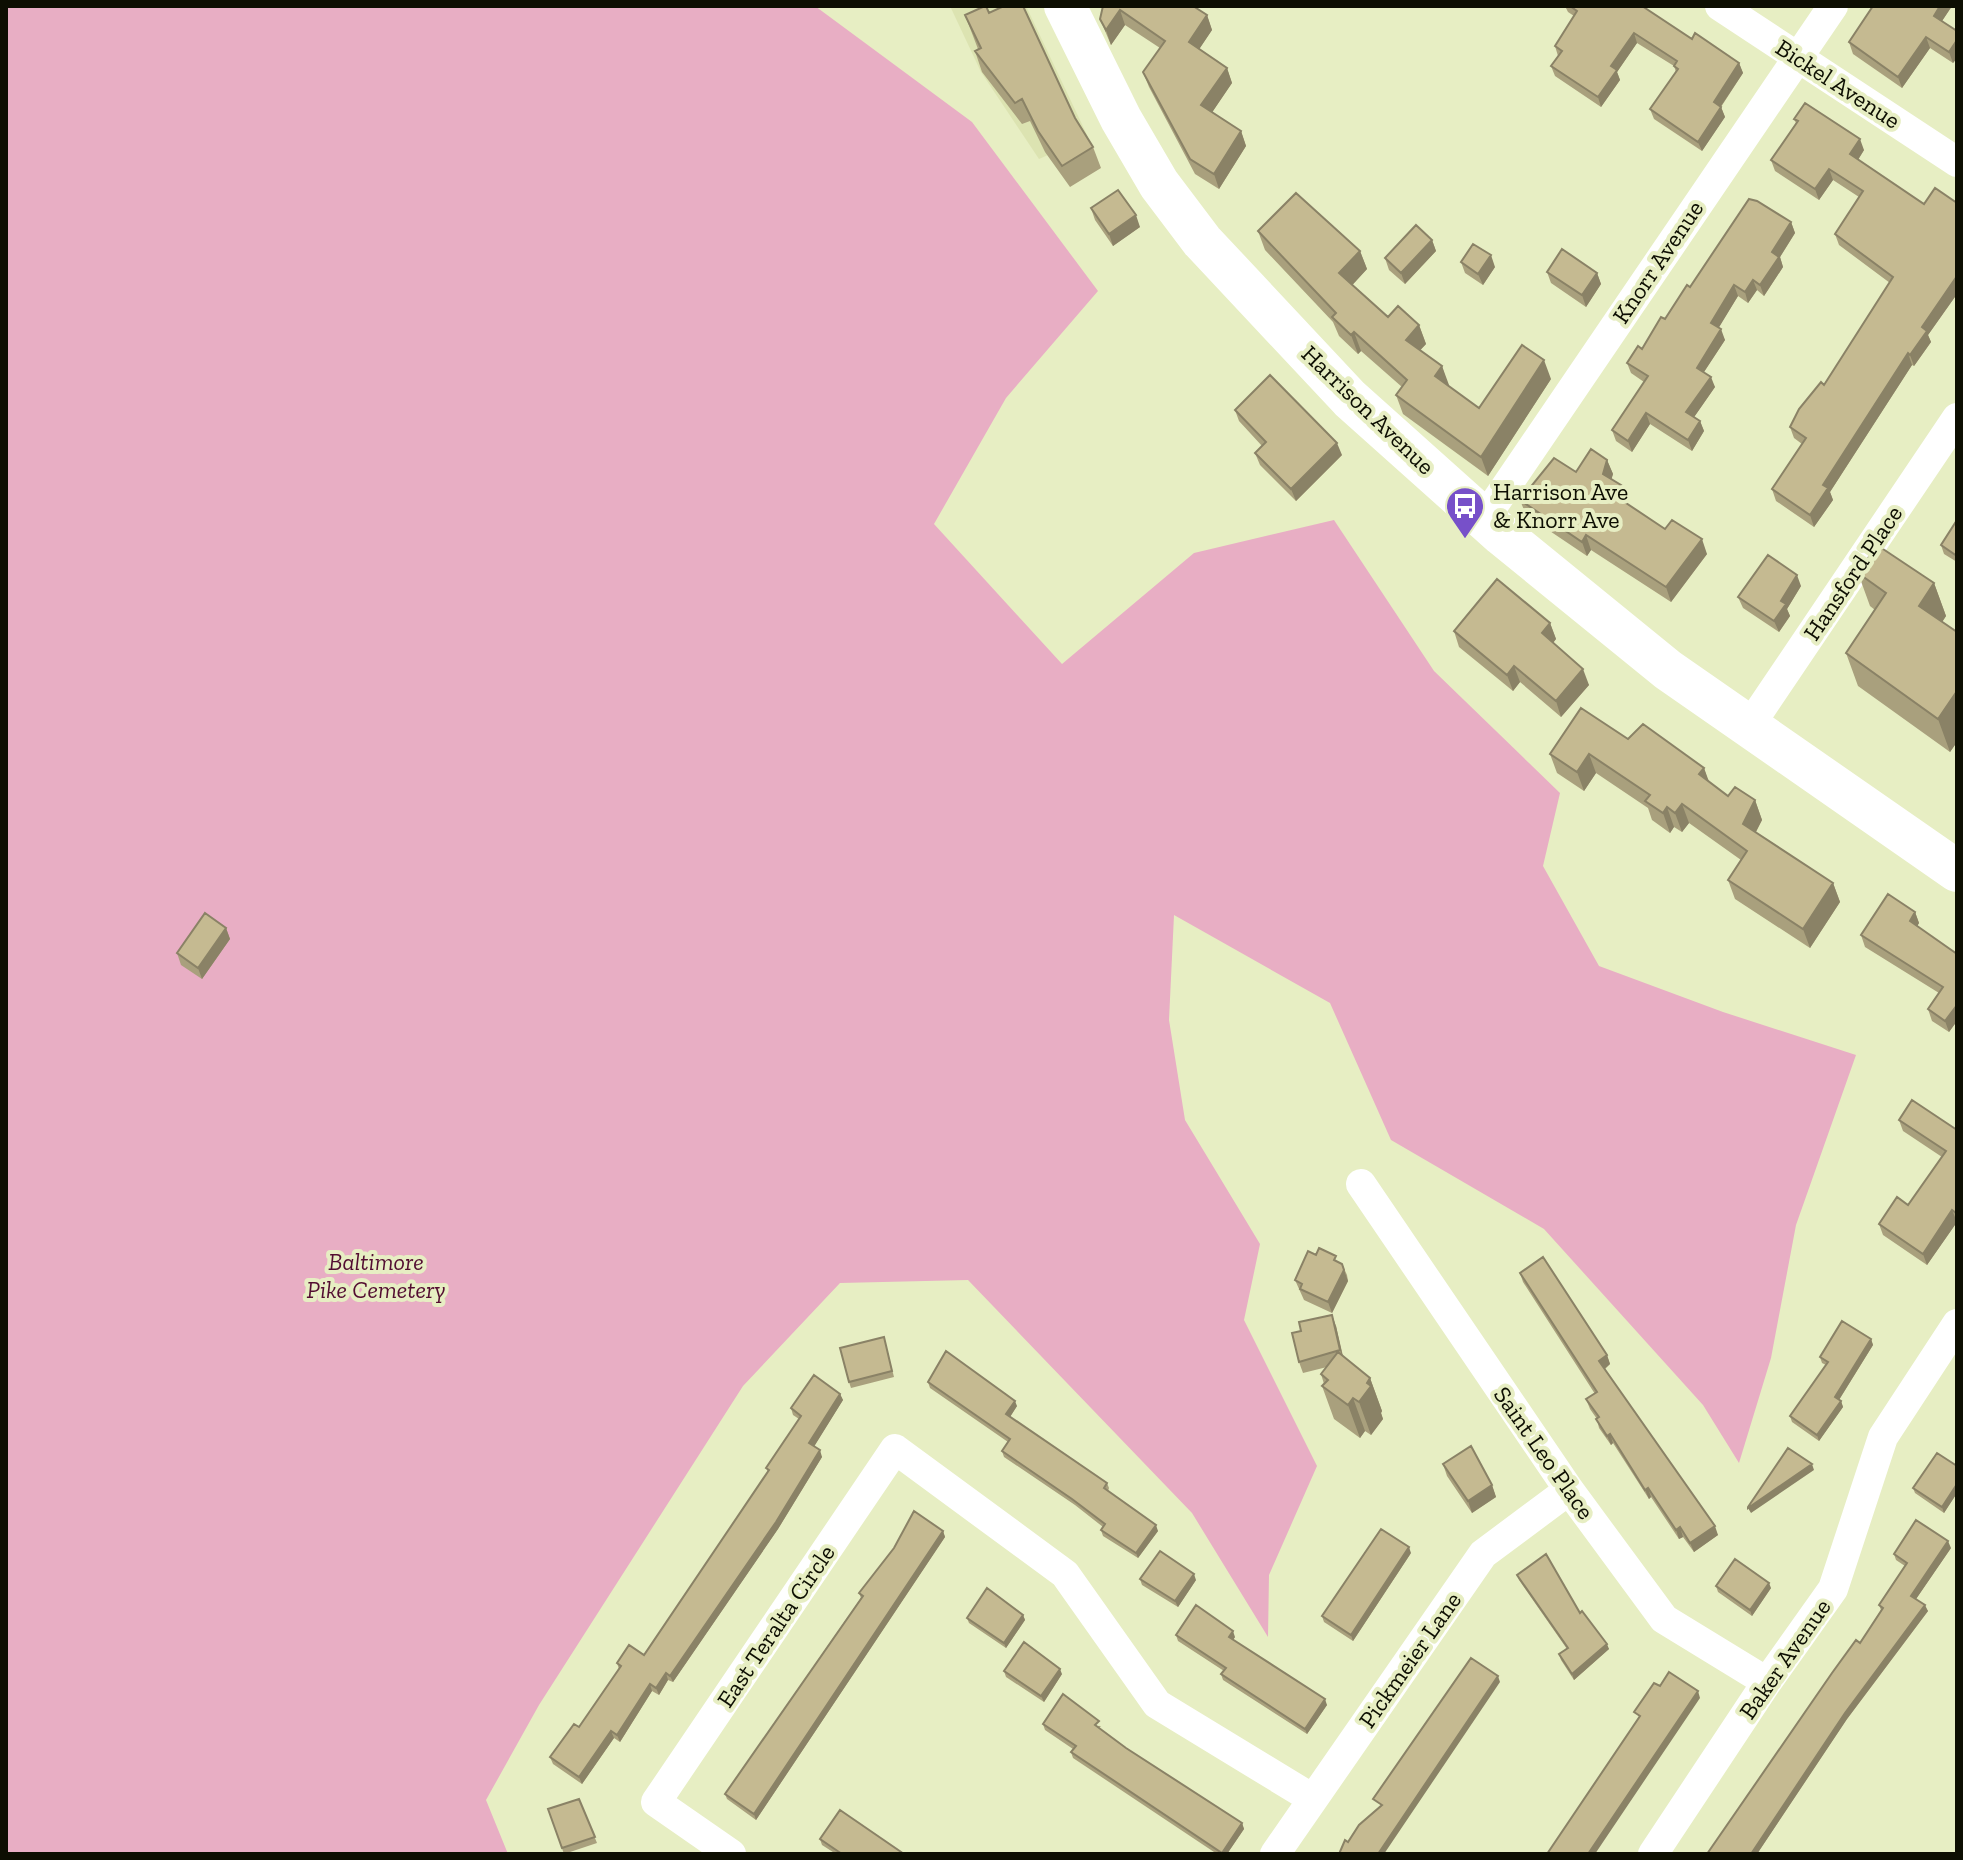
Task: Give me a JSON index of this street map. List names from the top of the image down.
{
  "streets": {
    "main road": ["Harrison Avenue"],
    "street": [
      "Bickel Avenue",
      "Knorr Avenue",
      "Hansford Place",
      "Saint Leo Place",
      "East Teralta Circle",
      "Baker Avenue",
      "Pickmeier Lane"
    ]
  },
  "crossings": [
    ["Bickel Avenue", "Knorr Avenue"],
    ["Knorr Avenue", "Harrison Avenue"],
    ["Harrison Avenue", "Hansford Place"],
    ["Saint Leo Place", "Baker Avenue"],
    ["Saint Leo Place", "Pickmeier Lane"],
    ["East Teralta Circle", "Pickmeier Lane"]
  ],
  "parks": ["Baltimore Pike Cemetery"],
  "places": {
    "bus stop": ["Harrison Ave & Knorr Ave"]
  }
}
